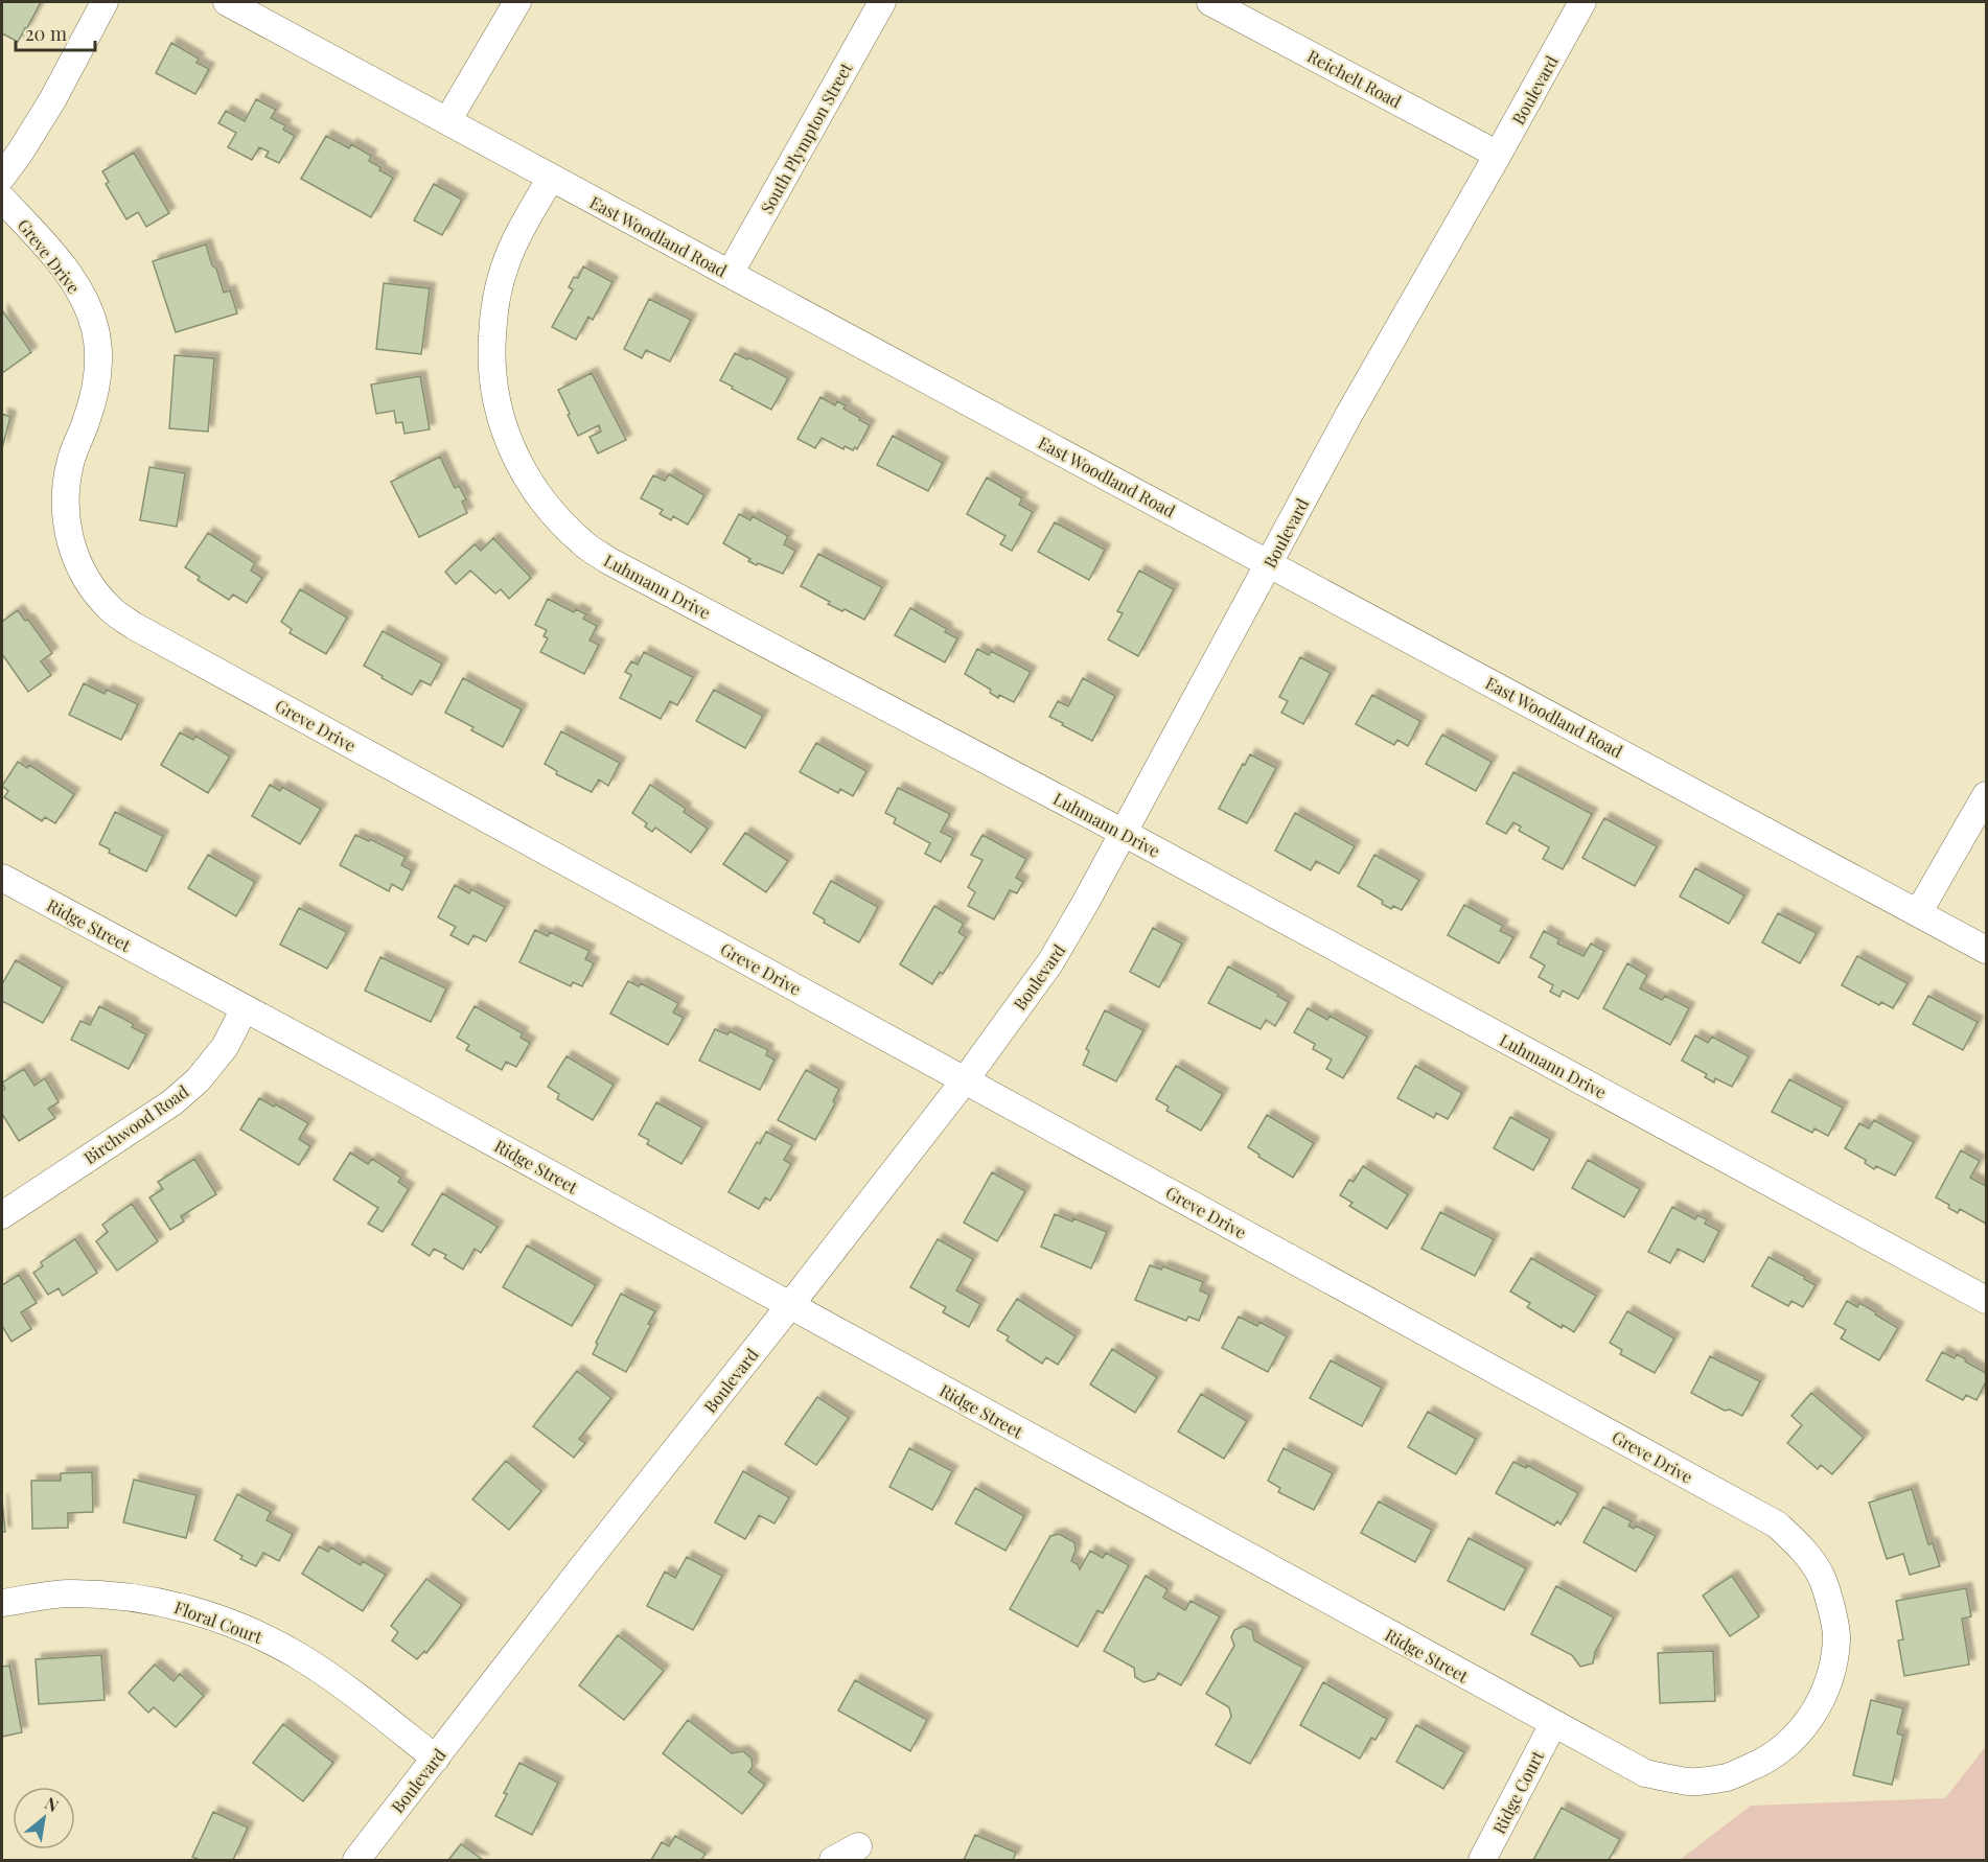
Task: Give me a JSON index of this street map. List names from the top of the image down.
{
  "streets": {
    "street": [
      "Reichelt Road",
      "Boulevard",
      "South Plympton Street",
      "East Woodland Road",
      "Greve Drive",
      "Luhmann Drive",
      "Ridge Street",
      "Birchwood Road",
      "Floral Court",
      "Ridge Court"
    ]
  },
  "crossings": [
    ["Reichelt Road", "Boulevard"],
    ["Boulevard", "East Woodland Road"],
    ["Boulevard", "Greve Drive"],
    ["Boulevard", "Luhmann Drive"],
    ["Boulevard", "Ridge Street"],
    ["Boulevard", "Floral Court"],
    ["South Plympton Street", "East Woodland Road"],
    ["East Woodland Road", "Luhmann Drive"],
    ["Greve Drive", "Ridge Street"],
    ["Ridge Street", "Birchwood Road"],
    ["Ridge Street", "Ridge Court"]
  ],
  "scale_bar": "20 m",
  "north": "top right"
}
